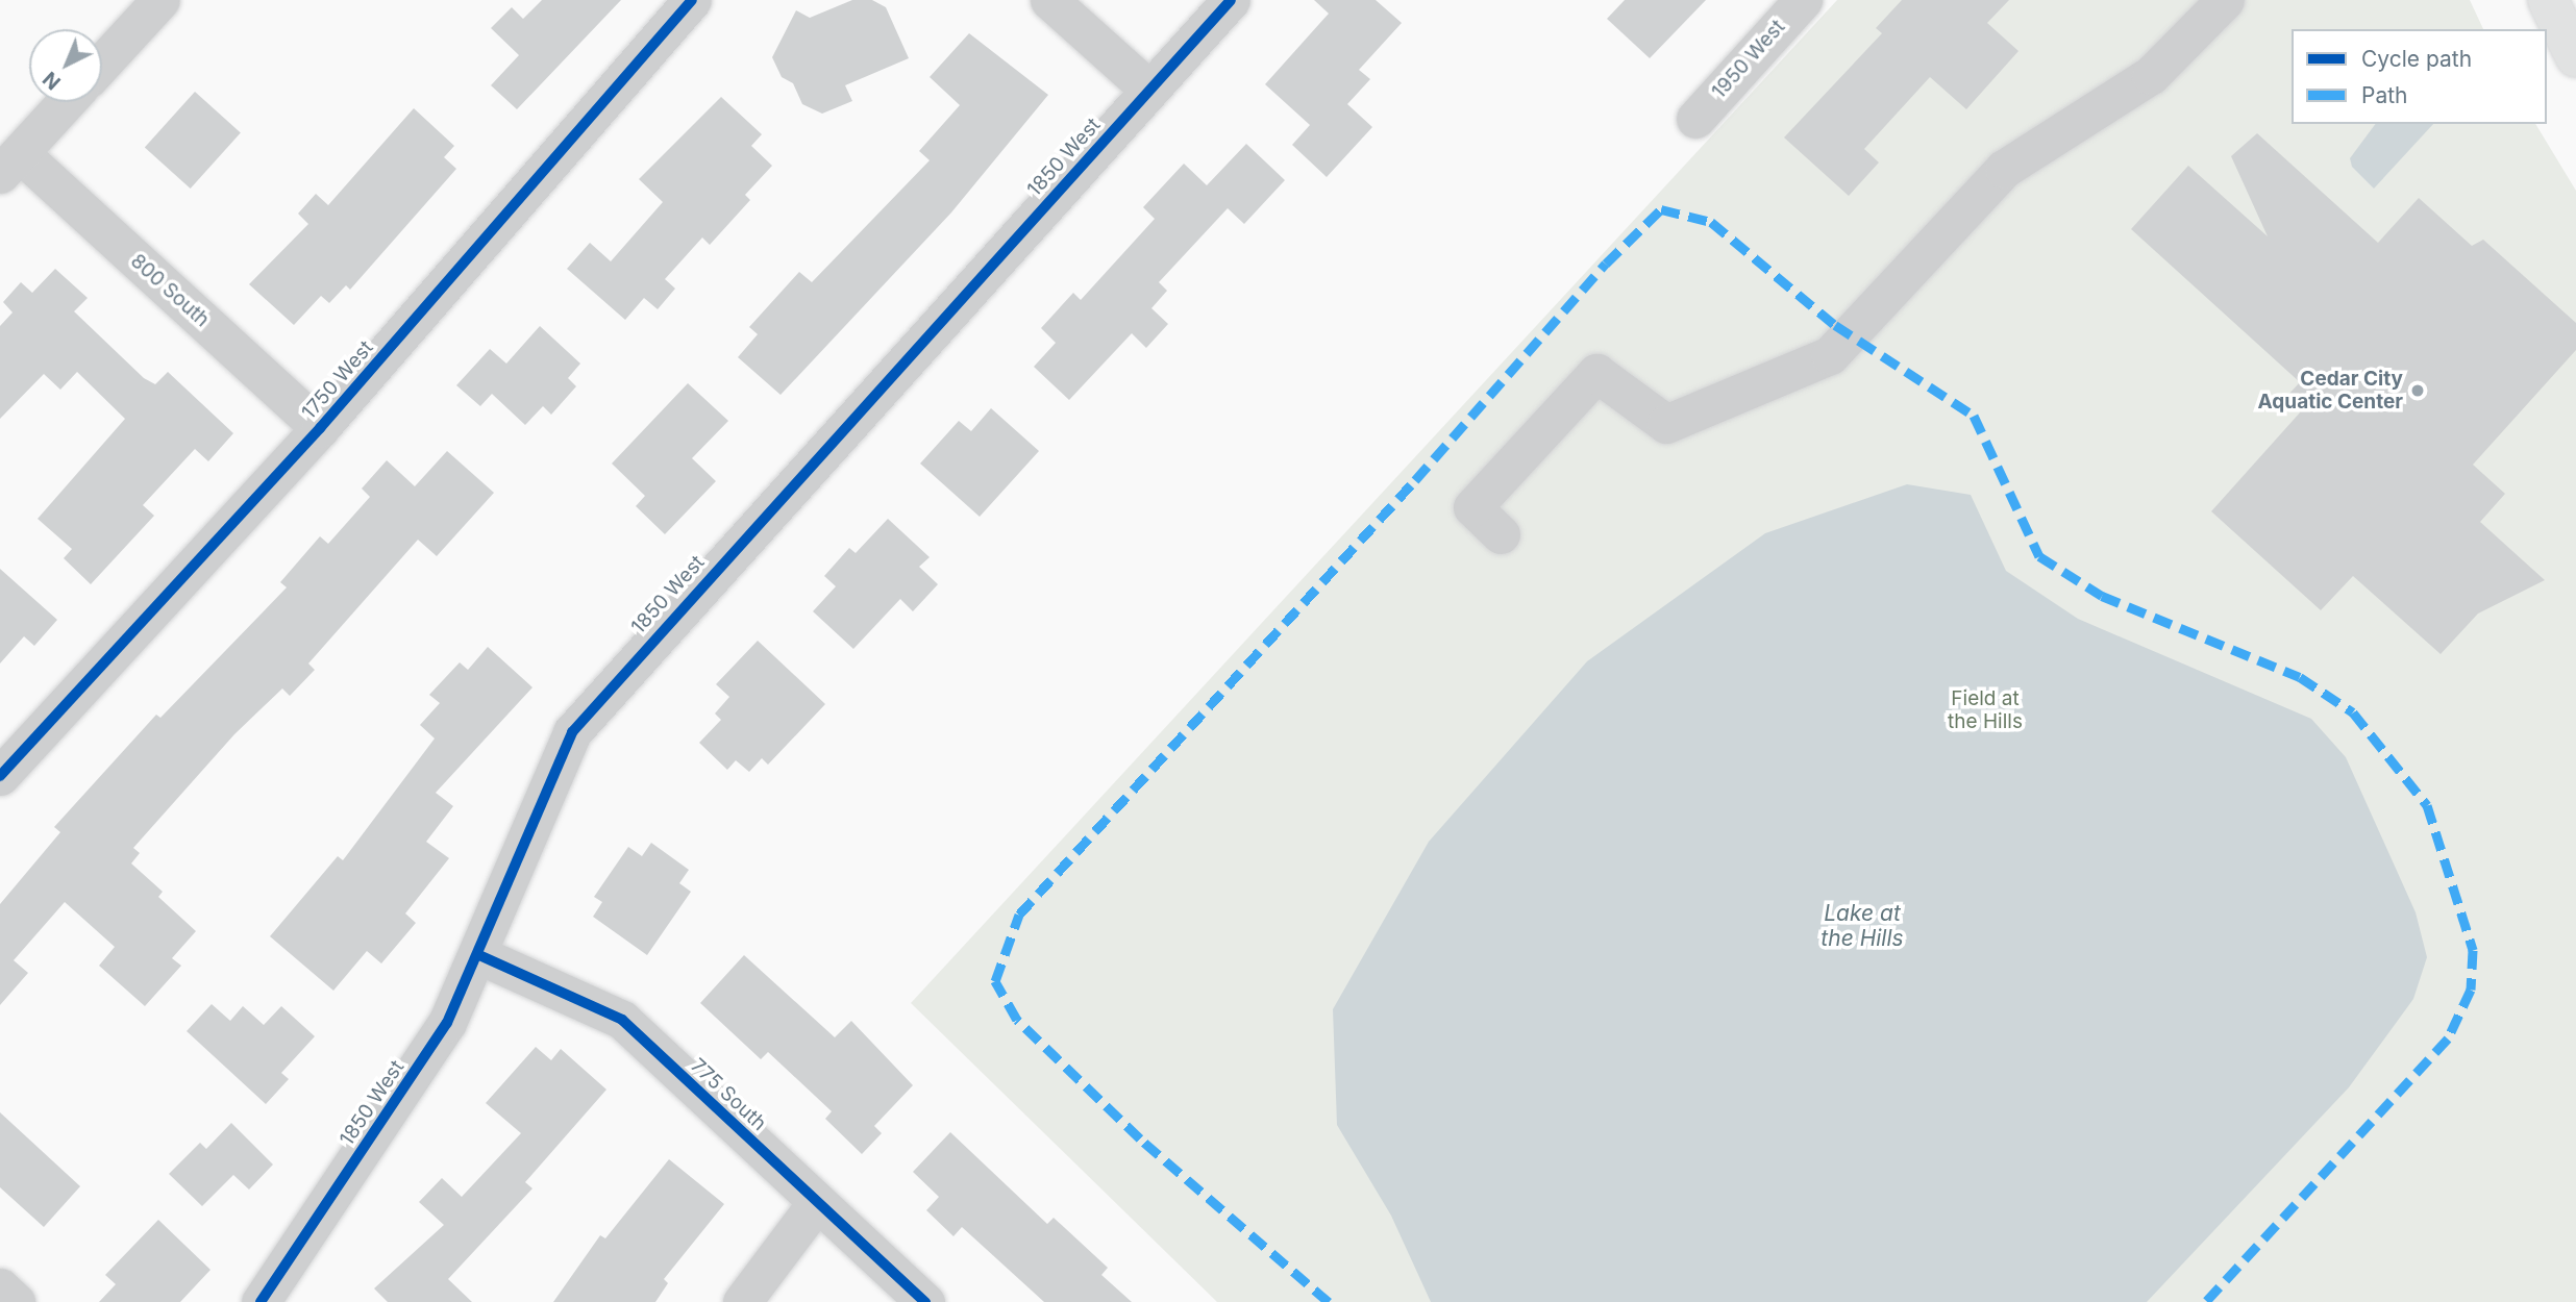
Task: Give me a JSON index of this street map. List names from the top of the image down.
{
  "streets": {
    "street": [
      "1950 West",
      "1850 West",
      "800 South",
      "1750 West",
      "775 South"
    ]
  },
  "crossings": [
    ["1850 West", "775 South"],
    ["800 South", "1750 West"]
  ],
  "water": ["Lake at the Hills"],
  "parks": ["Field at the Hills"],
  "places": ["Cedar City Aquatic Center"],
  "legend": ["Cycle path", "Path"],
  "north": "bottom left"
}
